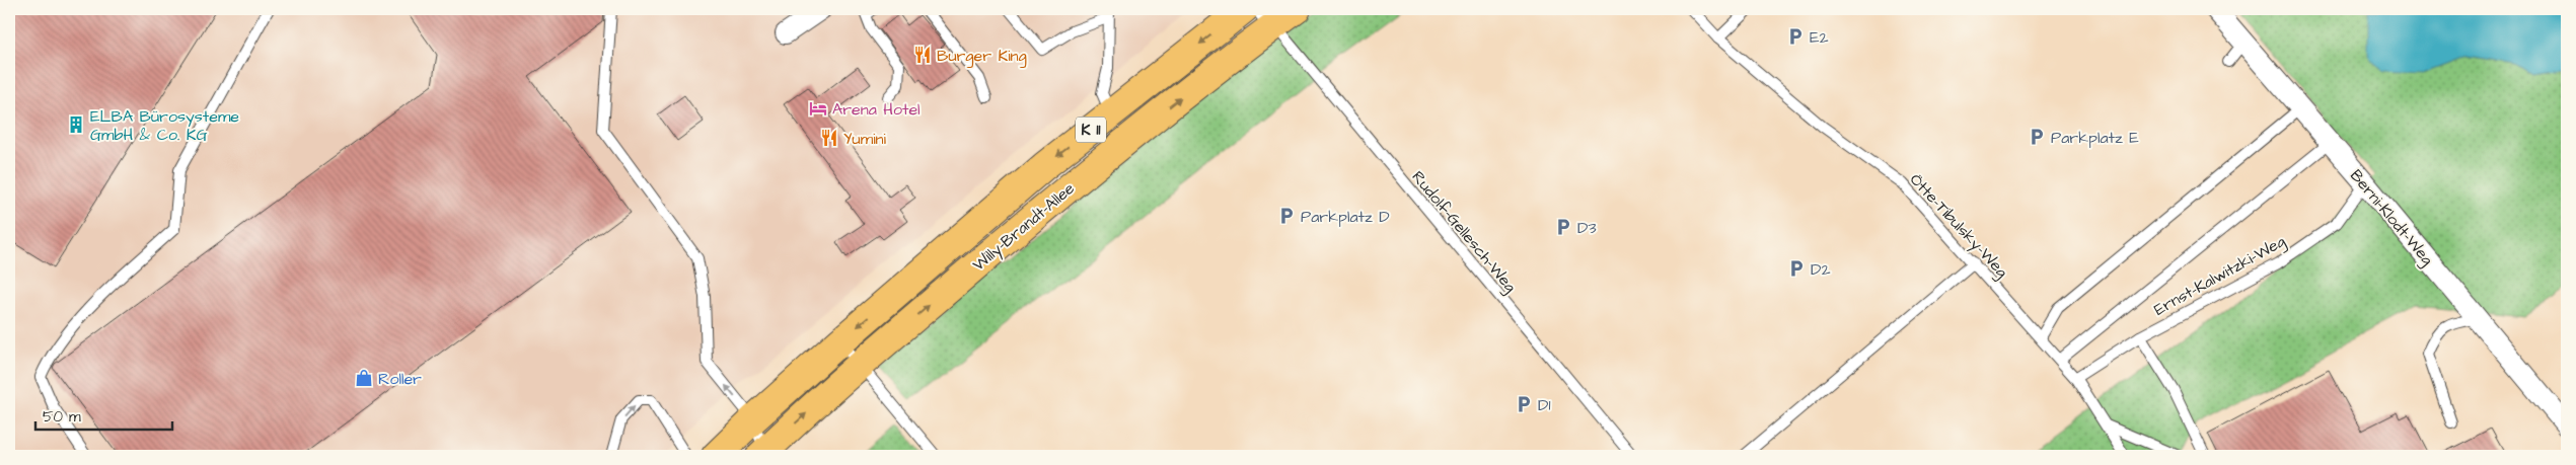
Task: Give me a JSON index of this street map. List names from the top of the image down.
{
  "streets": {
    "main road": ["K 11", "Willy-Brandt-Allee"],
    "street": ["Berni-Klodt-Weg"],
    "lane": ["Ötte-Tibulsky-Weg", "Rudolf-Gellesch-Weg", "Ernst-Kalwitzki-Weg"]
  },
  "crossings": [
    ["Berni-Klodt-Weg", "Ernst-Kalwitzki-Weg"],
    ["Ötte-Tibulsky-Weg", "Ernst-Kalwitzki-Weg"],
    ["Willy-Brandt-Allee", "Rudolf-Gellesch-Weg"]
  ],
  "places": {
    "parking": [
      "E2",
      "Parkplatz E",
      "Parkplatz D",
      "D3",
      "D2",
      "D1"
    ],
    "restaurant": ["Burger King", "Yumini"],
    "hotel": ["Arena Hotel"],
    "building": ["ELBA Bürosysteme GmbH & Co. KG"],
    "shop": ["Roller"]
  },
  "scale_bar": "50 m"
}
